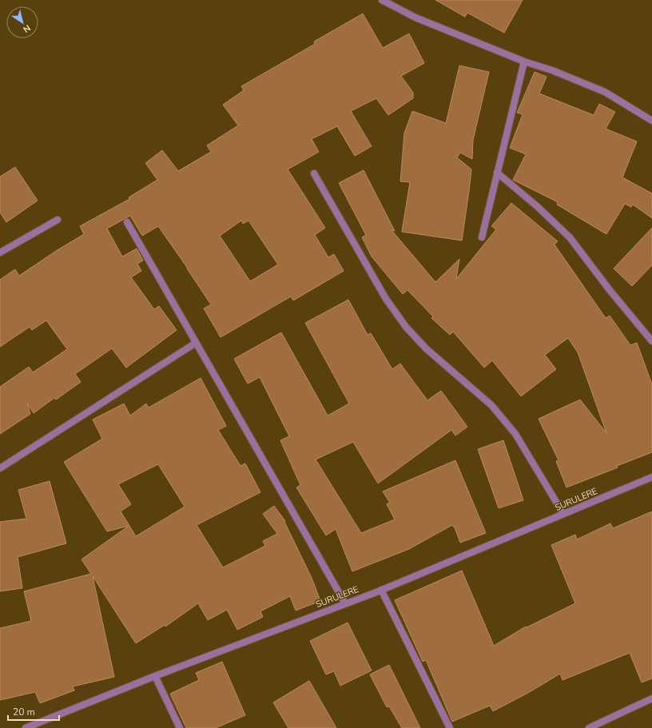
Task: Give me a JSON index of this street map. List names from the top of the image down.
{
  "streets": {
    "street": ["SURULERE"]
  },
  "scale_bar": "20 m",
  "north": "bottom right"
}
